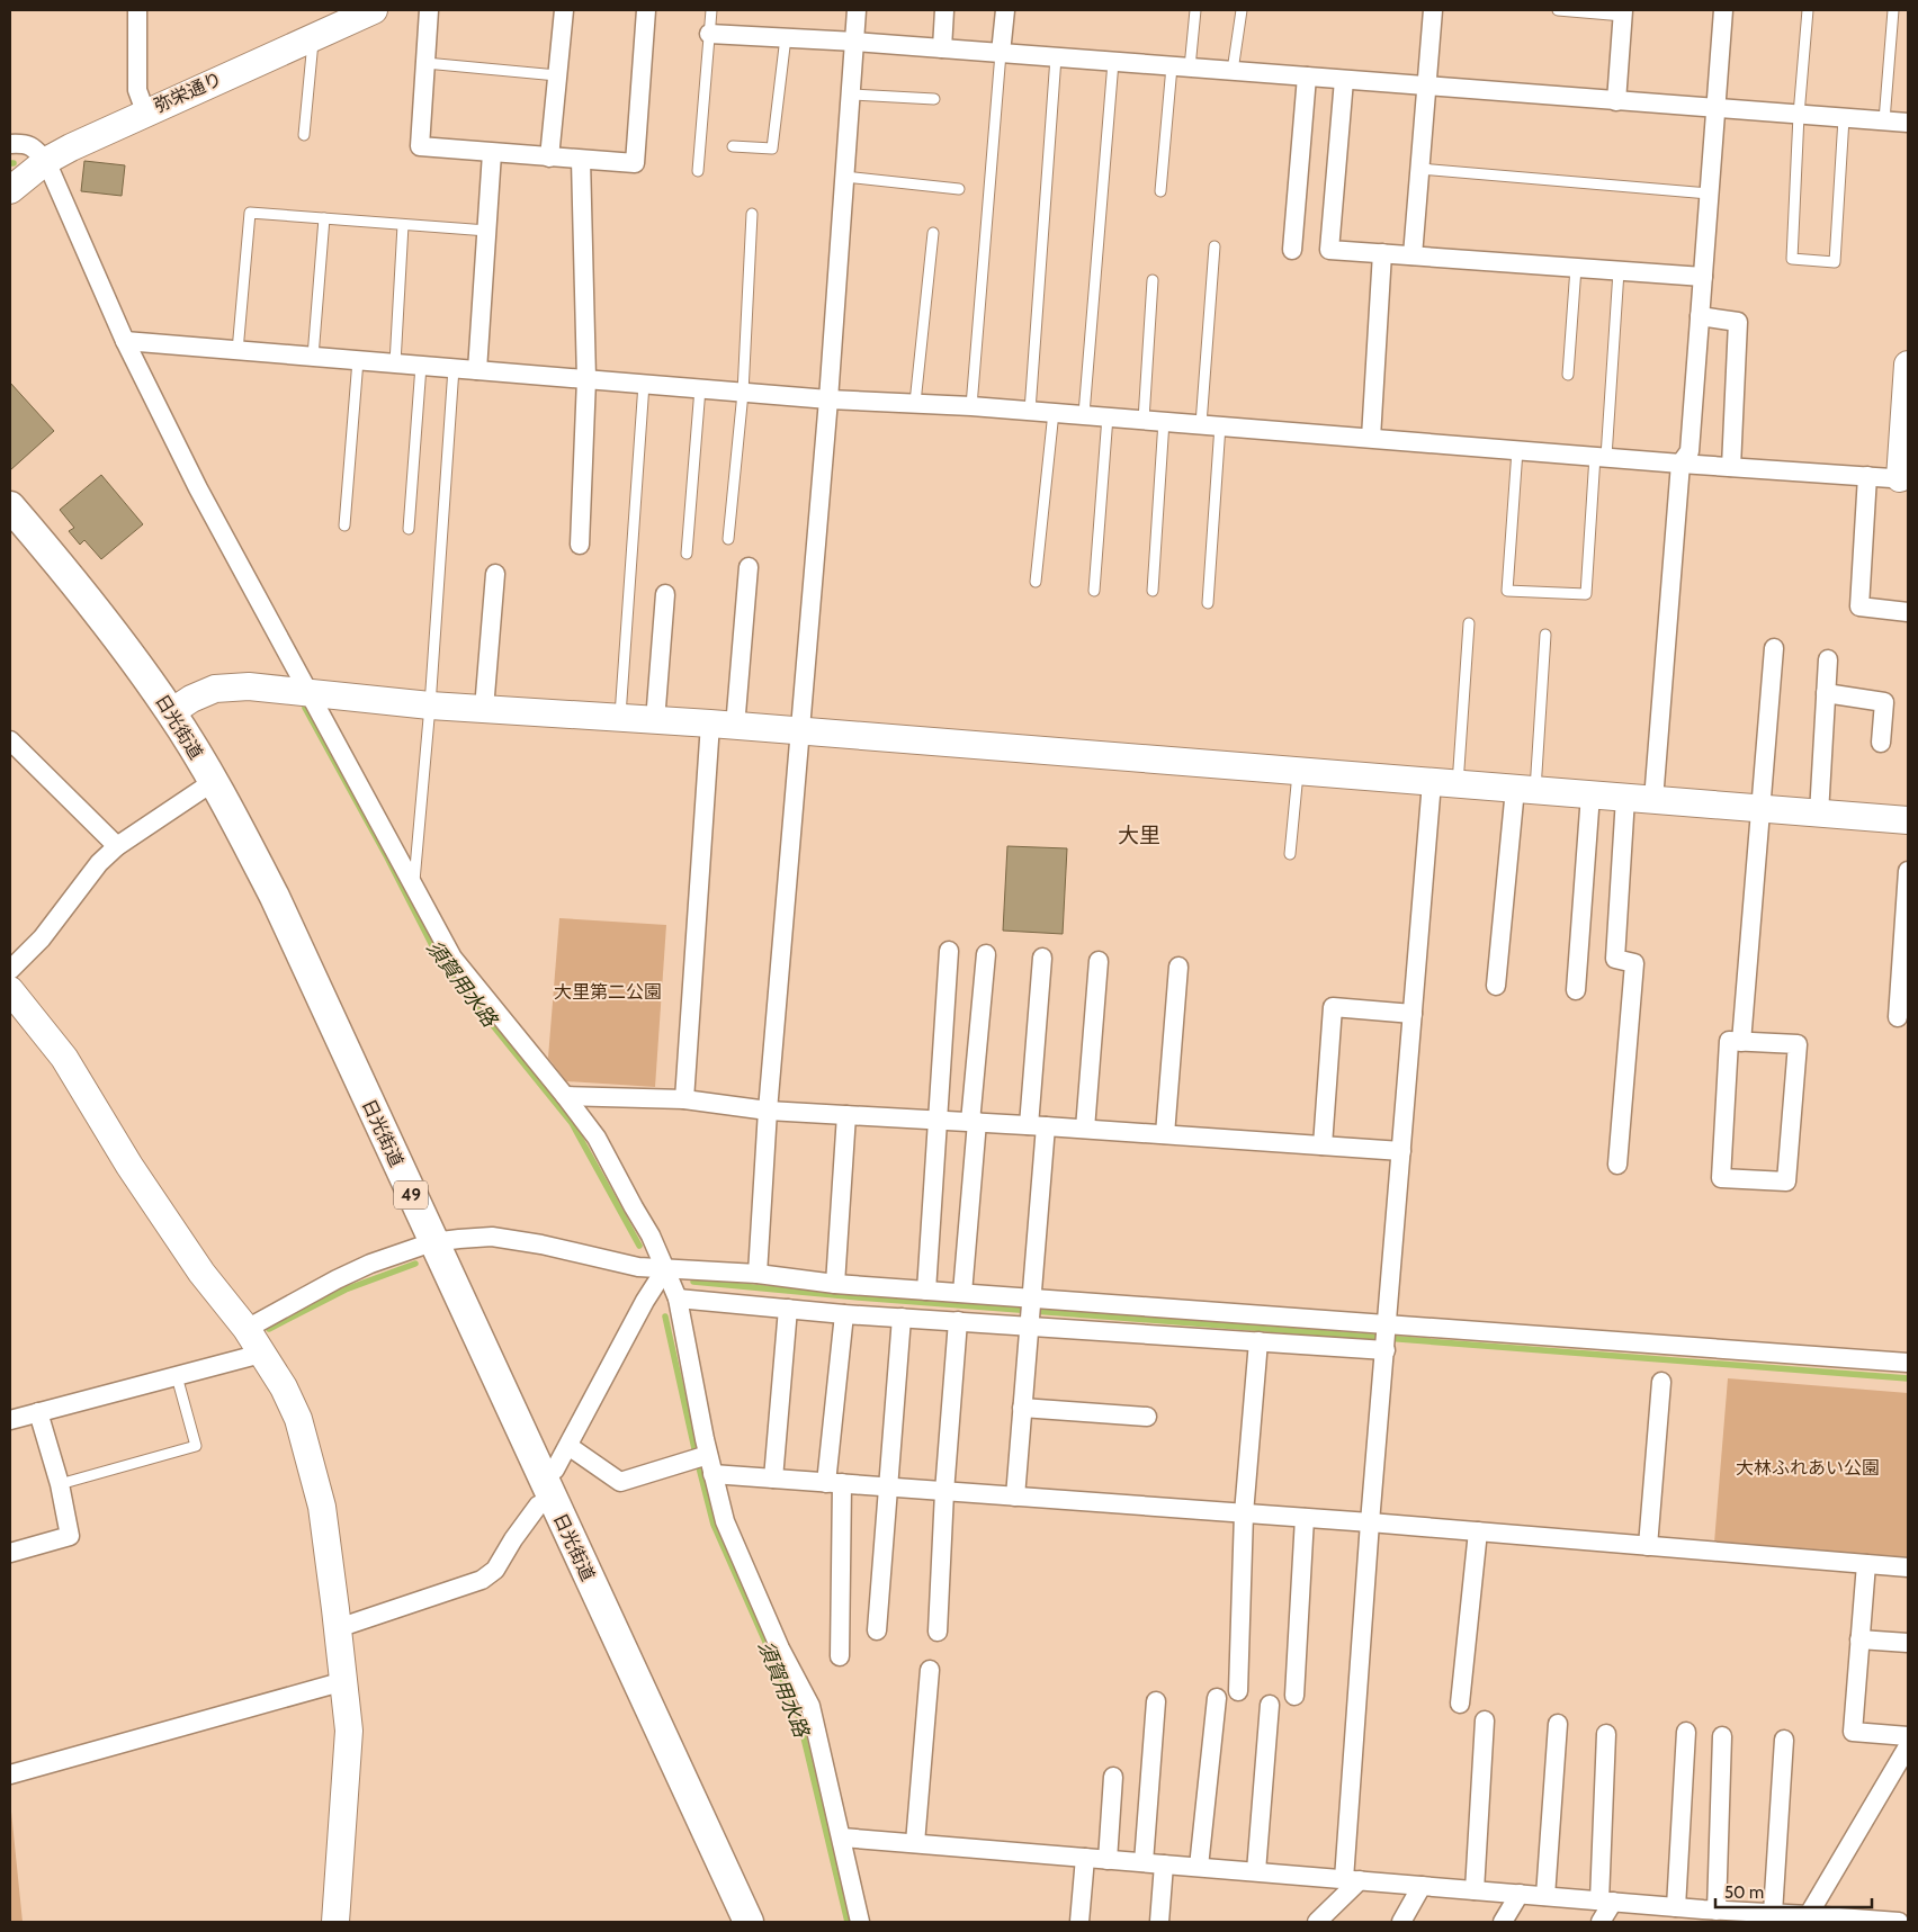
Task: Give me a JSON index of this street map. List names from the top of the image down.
{
  "streets": {
    "main road": ["日光街道", "49"],
    "street": ["弥栄通り"]
  },
  "districts": ["大里"],
  "water": ["須賀用水路"],
  "parks": ["大里第二公園", "大林ふれあい公園"],
  "scale_bar": "50 m"
}
